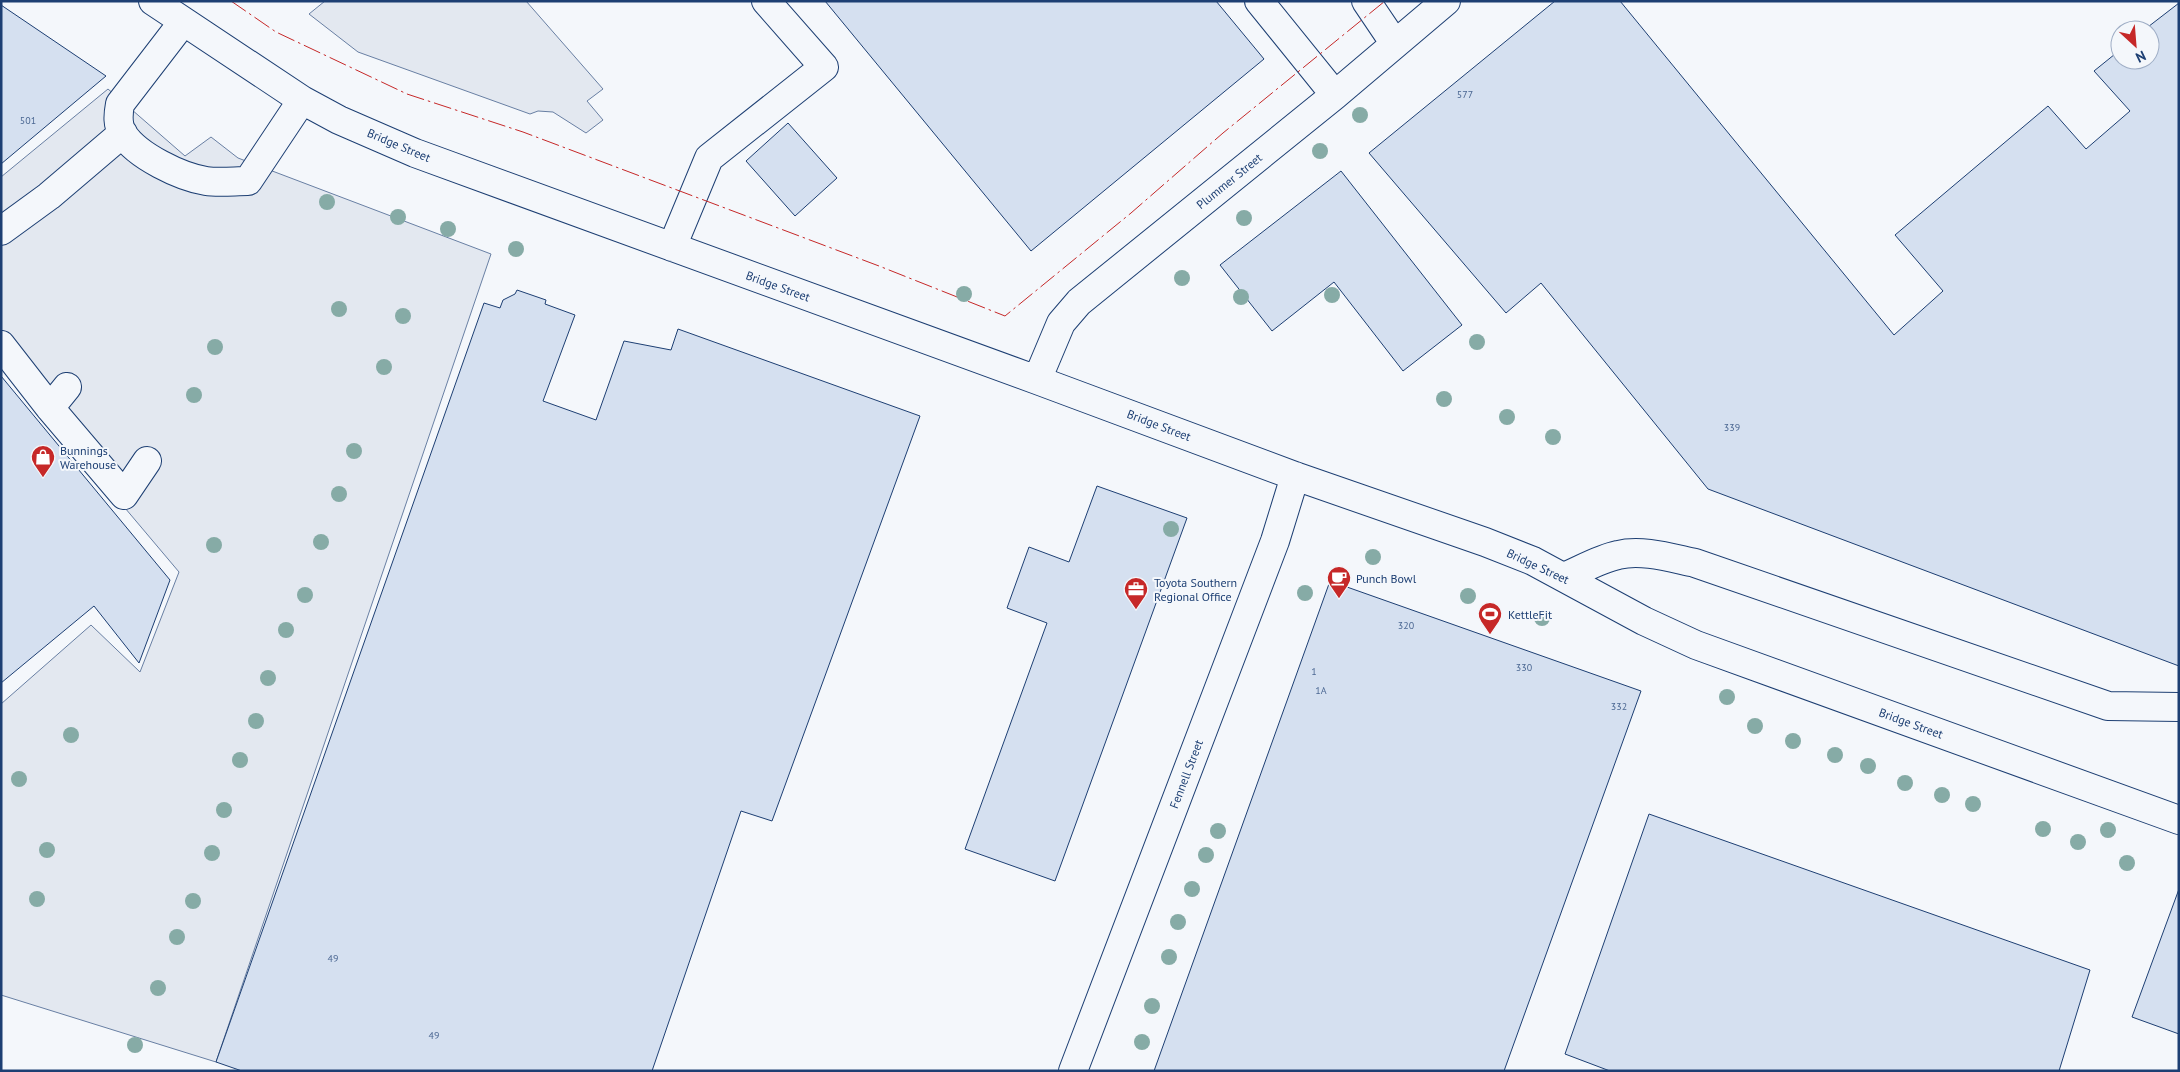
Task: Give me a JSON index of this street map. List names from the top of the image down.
{
  "streets": {
    "street": ["Bridge Street", "Plummer Street", "Fennell Street"]
  },
  "crossings": [
    ["Bridge Street", "Plummer Street"],
    ["Bridge Street", "Fennell Street"]
  ],
  "places": {
    "shop": ["Bunnings Warehouse"],
    "cafe": ["Punch Bowl"],
    "office": ["Toyota Southern Regional Office"],
    "sports": ["KettleFit"]
  },
  "house_numbers": [
    "577",
    "501",
    "339",
    "320",
    "330",
    "1",
    "1A",
    "332",
    "49",
    "49"
  ],
  "north": "bottom right"
}
